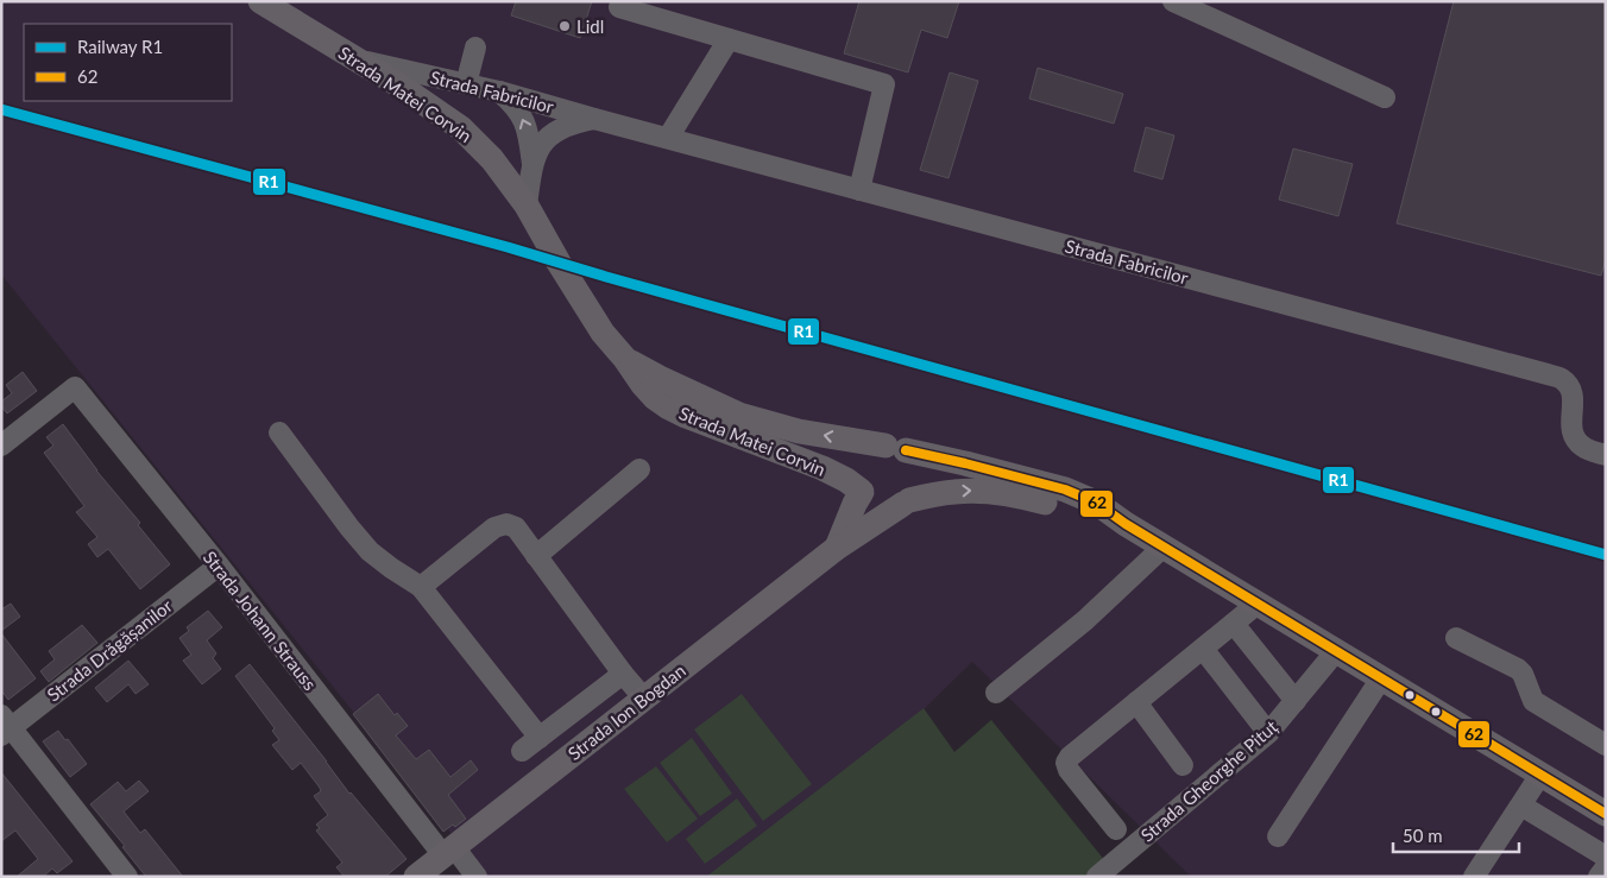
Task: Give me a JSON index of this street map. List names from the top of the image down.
{
  "streets": {
    "main road": ["Strada Matei Corvin", "Strada Ion Bogdan"],
    "street": [
      "Strada Fabricilor",
      "Strada Johann Strauss",
      "Strada Drăgășanilor",
      "Strada Gheorghe Pituț"
    ]
  },
  "crossings": [
    ["Strada Fabricilor", "Strada Matei Corvin"],
    ["Strada Matei Corvin", "Strada Ion Bogdan"],
    ["Strada Matei Corvin", "Strada Gheorghe Pituț"],
    ["Strada Johann Strauss", "Strada Drăgășanilor"],
    ["Strada Johann Strauss", "Strada Ion Bogdan"]
  ],
  "places": ["Lidl"],
  "lines": ["rail line R1", "transit line 62"],
  "legend": ["Railway R1", "62"],
  "scale_bar": "50 m"
}
